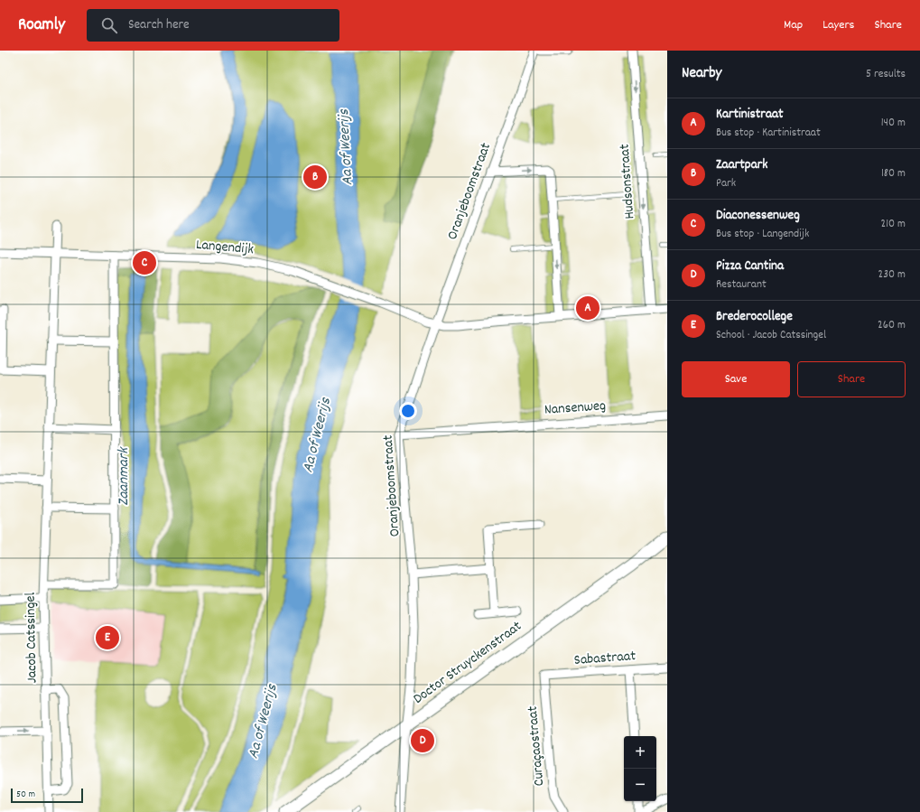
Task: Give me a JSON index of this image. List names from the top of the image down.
{
  "streets": {
    "street": [
      "Hudsonstraat",
      "Oranjeboomstraat",
      "Langendijk",
      "Nansenweg",
      "Jacob Catssingel",
      "Sabastraat",
      "Doctor Struyckenstraat",
      "Curaçaostraat"
    ]
  },
  "crossings": [
    ["Hudsonstraat", "Langendijk"],
    ["Oranjeboomstraat", "Langendijk"],
    ["Oranjeboomstraat", "Nansenweg"],
    ["Oranjeboomstraat", "Doctor Struyckenstraat"],
    ["Langendijk", "Jacob Catssingel"],
    ["Sabastraat", "Curaçaostraat"]
  ],
  "one_way": ["Hudsonstraat"],
  "water": ["Aa of Weerijs", "Zaanmark"],
  "scale_bar": "50 m",
  "page": {
    "header": "Roamly",
    "search": "Search here",
    "nav": ["Map", "Layers", "Share"],
    "heading": ["Nearby", "5 results"],
    "list": [
      {
        "mark": "A",
        "name": "Kartinistraat",
        "note": "Bus stop · Kartinistraat",
        "value": "140 m"
      },
      {
        "mark": "B",
        "name": "Zaartpark",
        "note": "Park",
        "value": "180 m"
      },
      {
        "mark": "C",
        "name": "Diaconessenweg",
        "note": "Bus stop · Langendijk",
        "value": "210 m"
      },
      {
        "mark": "D",
        "name": "Pizza Cantina",
        "note": "Restaurant",
        "value": "230 m"
      },
      {
        "mark": "E",
        "name": "Brederocollege",
        "note": "School · Jacob Catssingel",
        "value": "260 m"
      }
    ],
    "pins": [
      "B",
      "C",
      "A",
      "E",
      "D"
    ],
    "buttons": ["Save", "Share"],
    "map_buttons": ["+", "−"],
    "scale": "50 m"
  }
}
